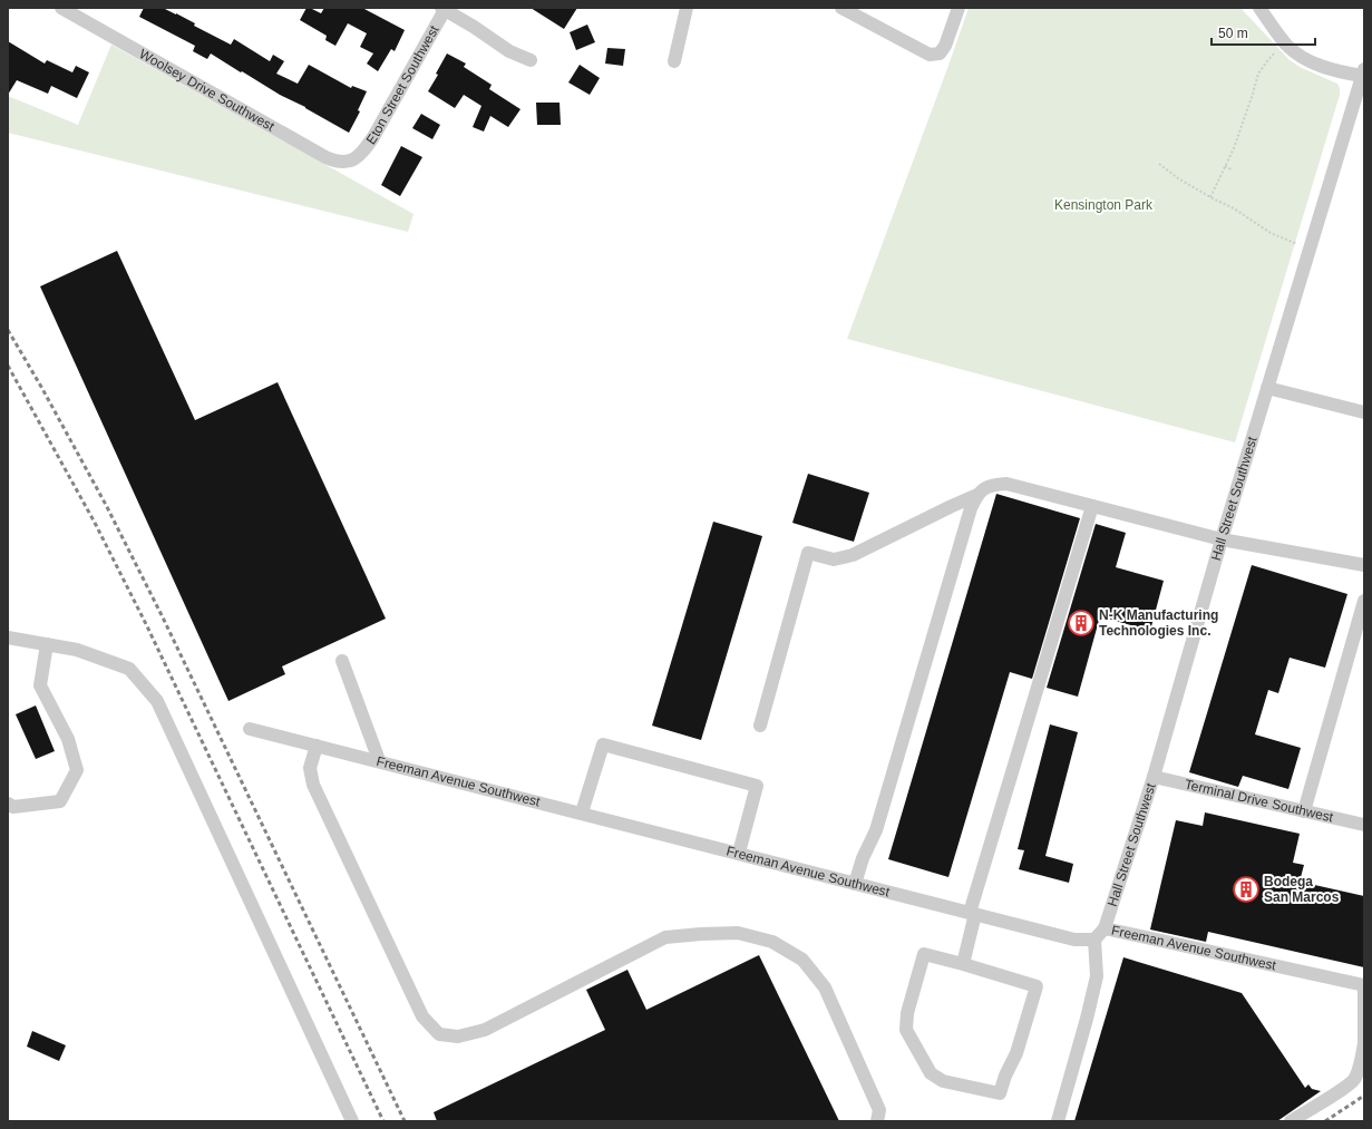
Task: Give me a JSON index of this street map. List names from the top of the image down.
{
  "streets": {
    "street": [
      "Eton Street Southwest",
      "Woolsey Drive Southwest",
      "Hall Street Southwest",
      "Freeman Avenue Southwest",
      "Terminal Drive Southwest"
    ]
  },
  "crossings": [
    ["Eton Street Southwest", "Woolsey Drive Southwest"],
    ["Hall Street Southwest", "Freeman Avenue Southwest"],
    ["Hall Street Southwest", "Terminal Drive Southwest"]
  ],
  "parks": ["Kensington Park"],
  "places": {
    "building": ["N-K Manufacturing Technologies Inc.", "Bodega San Marcos"]
  },
  "scale_bar": "50 m"
}
